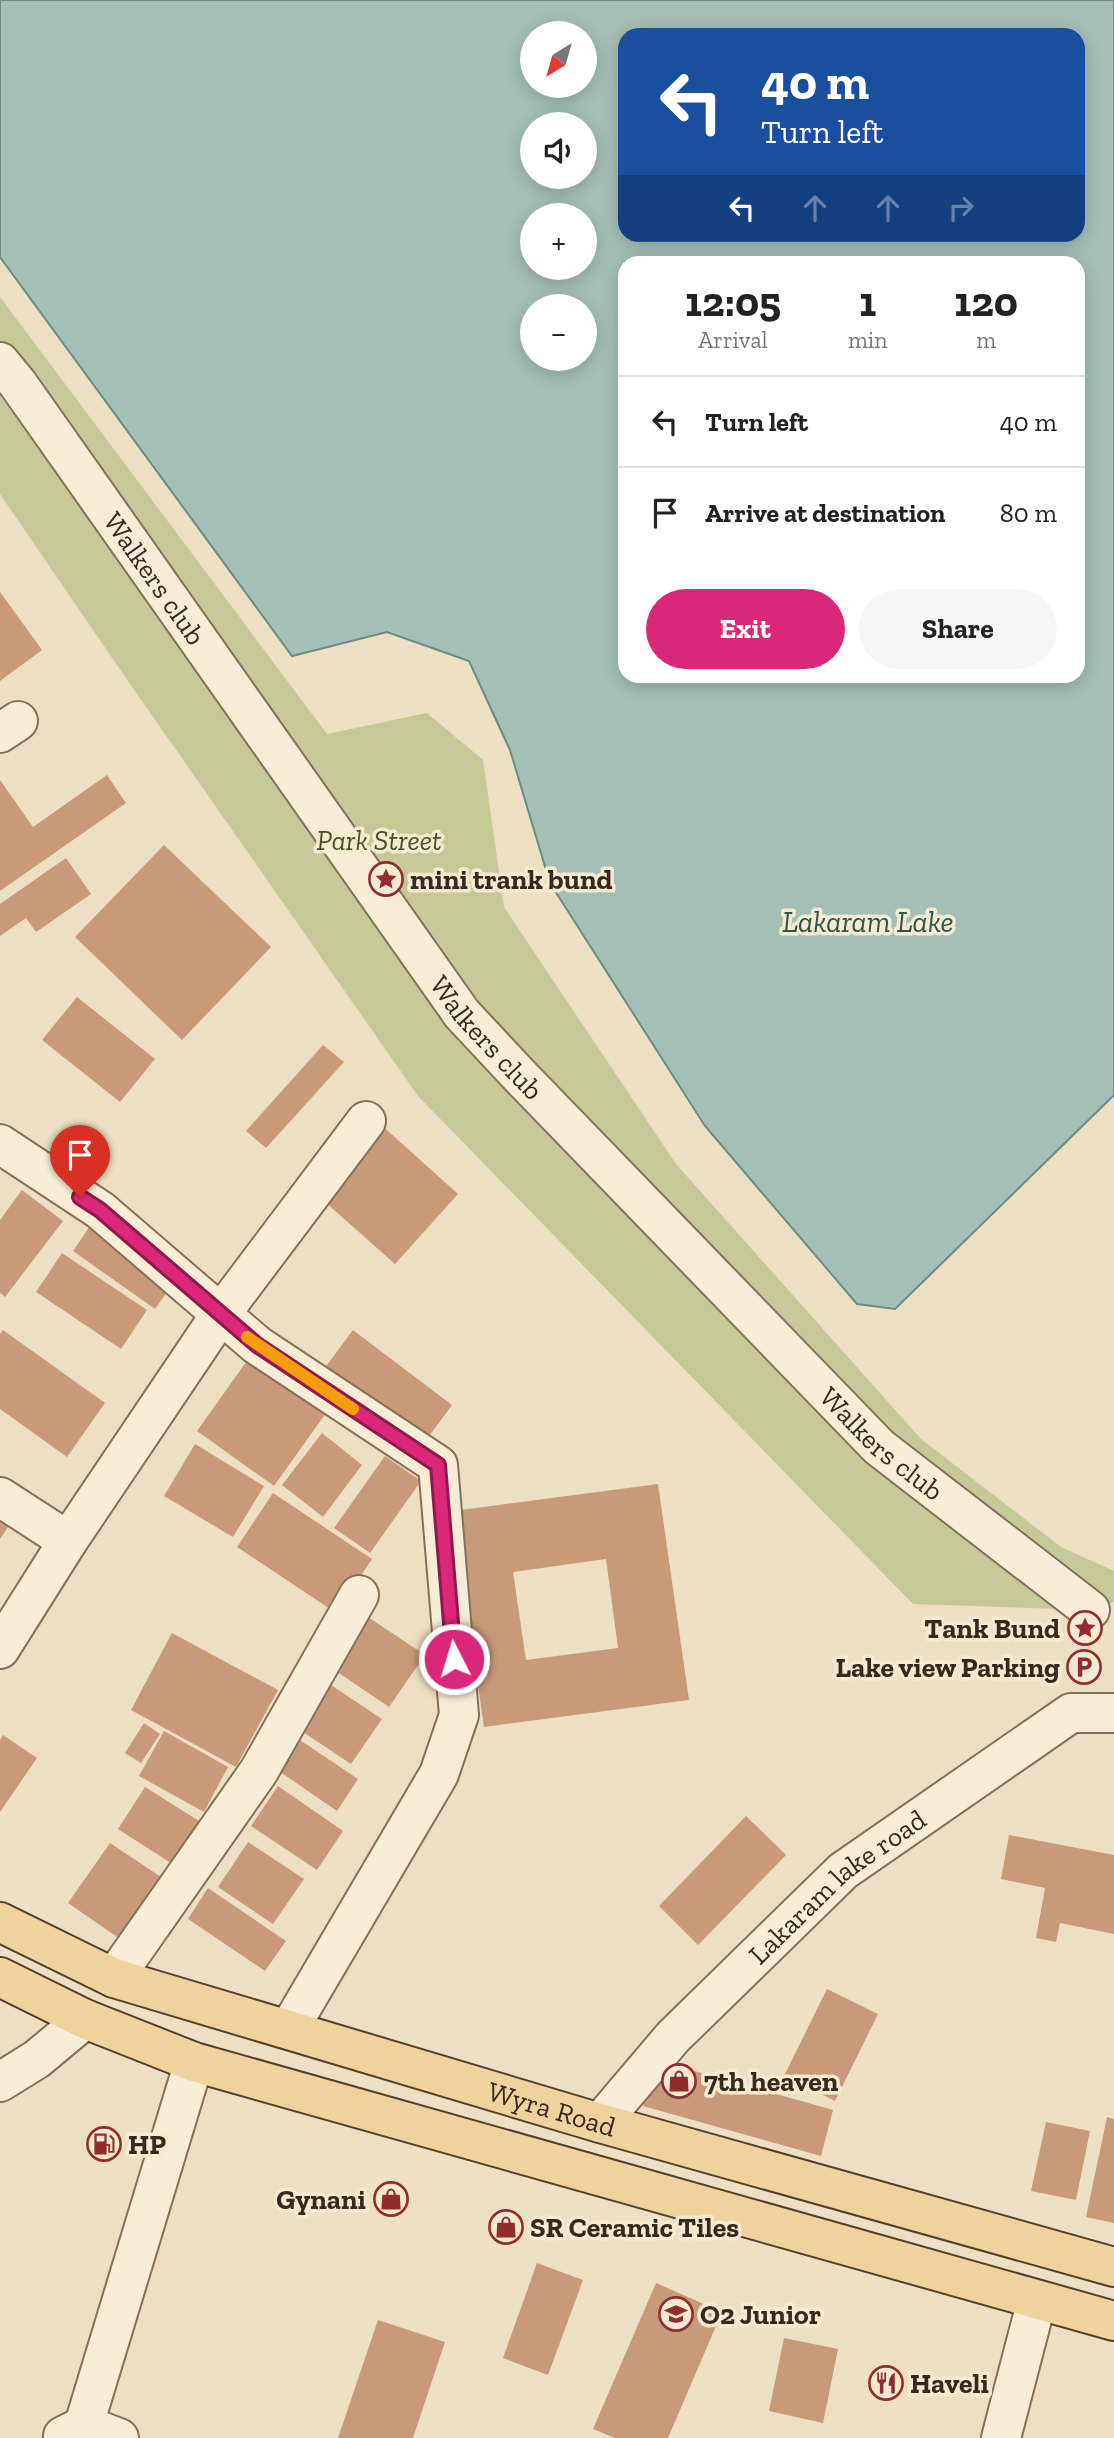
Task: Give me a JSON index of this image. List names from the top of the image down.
{
  "streets": {
    "main road": ["Wyra Road"],
    "street": ["Walkers club", "Lakaram lake road"]
  },
  "crossings": [
    ["Lakaram lake road", "Wyra Road"]
  ],
  "water": ["Lakaram Lake"],
  "parks": ["Park Street"],
  "places": {
    "place": ["mini trank bund", "Tank Bund"],
    "parking": ["Lake view Parking"],
    "shop": ["7th heaven", "Gynani", "SR Ceramic Tiles"],
    "fuel station": ["HP"],
    "school or university": ["O2 Junior"],
    "restaurant": ["Haveli"]
  },
  "north": "bottom left",
  "page": {
    "map_buttons": ["+", "−"],
    "turn": ["40 m", "Turn left"],
    "eta": [
      "12:05",
      "Arrival",
      "1",
      "min",
      "120",
      "m"
    ],
    "list": [
      {
        "name": "Turn left",
        "value": "40 m"
      },
      {
        "name": "Arrive at destination",
        "value": "80 m"
      }
    ],
    "buttons": ["Exit", "Share"]
  }
}
